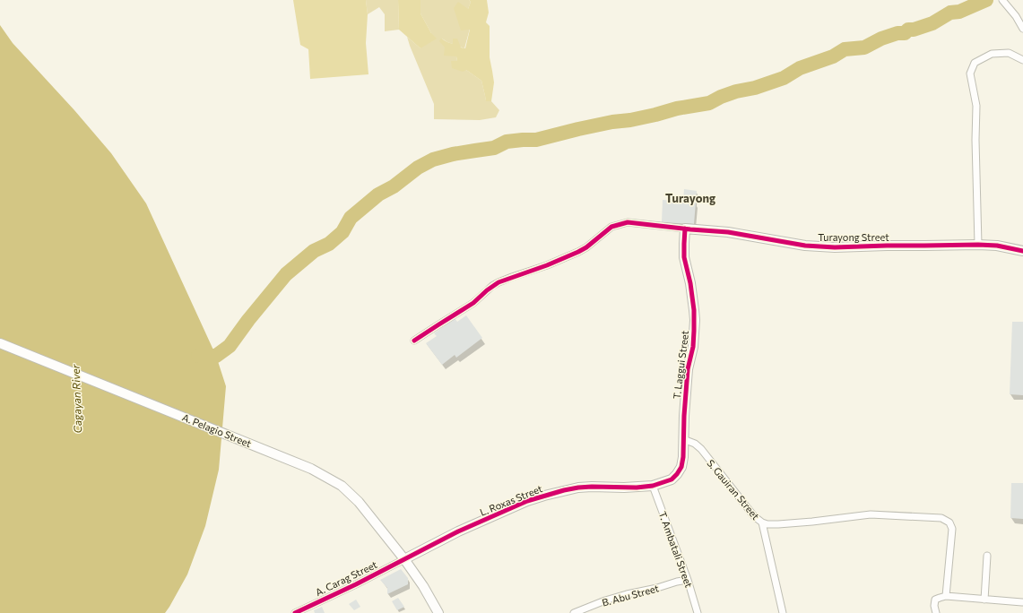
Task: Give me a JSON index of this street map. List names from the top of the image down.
{
  "streets": {
    "street": [
      "Turayong Street",
      "T. Laggui Street",
      "A. Pelagio Street",
      "S. Gauiran Street",
      "L. Roxas Street",
      "T. Ambatali Street",
      "A. Carag Street",
      "B. Abu Street"
    ]
  },
  "crossings": [
    ["Turayong Street", "T. Laggui Street"],
    ["T. Laggui Street", "S. Gauiran Street"],
    ["T. Laggui Street", "L. Roxas Street"],
    ["T. Laggui Street", "T. Ambatali Street"],
    ["A. Pelagio Street", "L. Roxas Street"],
    ["A. Pelagio Street", "A. Carag Street"],
    ["L. Roxas Street", "T. Ambatali Street"],
    ["L. Roxas Street", "A. Carag Street"],
    ["T. Ambatali Street", "B. Abu Street"]
  ],
  "districts": ["Turayong"],
  "water": ["Cagayan River"]
}
